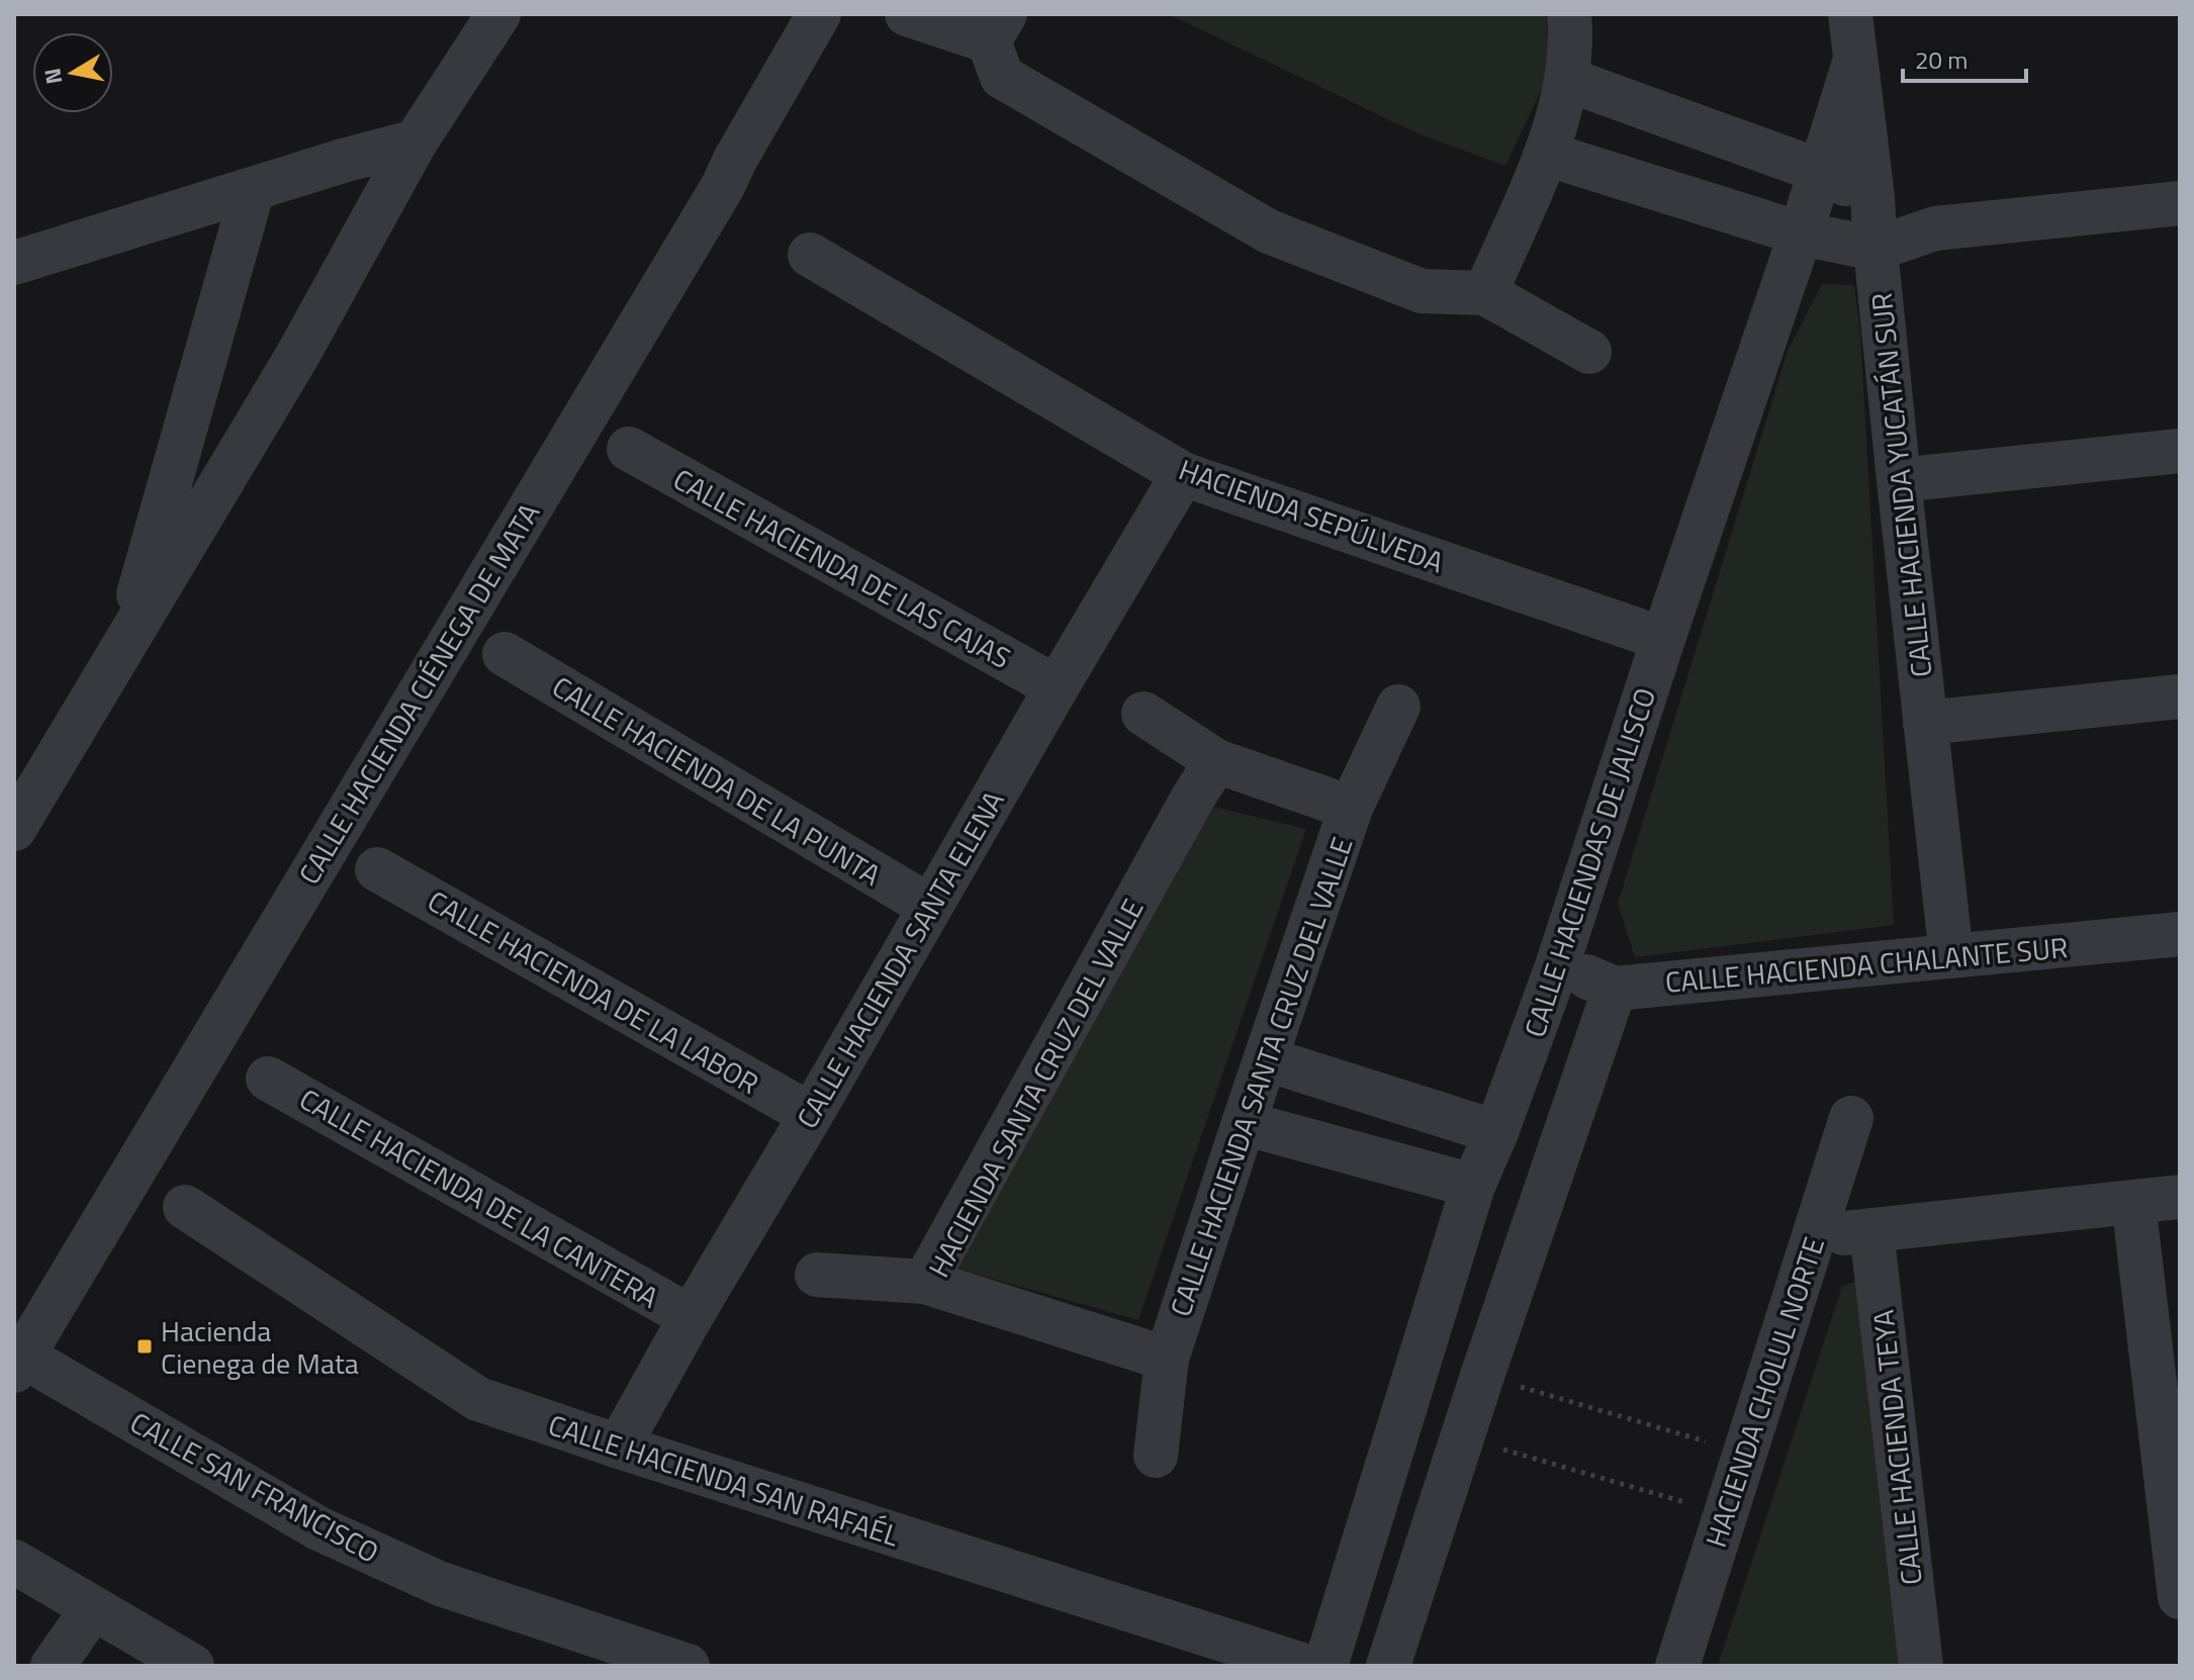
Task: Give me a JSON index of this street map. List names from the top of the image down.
{
  "streets": {
    "street": [
      "CALLE HACIENDA YUCATÁN SUR",
      "HACIENDA SEPÚLVEDA",
      "CALLE HACIENDA DE LAS CAJAS",
      "CALLE HACIENDA CIÉNEGA DE MATA",
      "CALLE HACIENDA DE LA PUNTA",
      "CALLE HACIENDAS DE JALISCO",
      "CALLE HACIENDA SANTA ELENA",
      "CALLE HACIENDA CHALANTE SUR",
      "CALLE HACIENDA DE LA LABOR",
      "CALLE HACIENDA SANTA CRUZ DEL VALLE",
      "HACIENDA SANTA CRUZ DEL VALLE",
      "CALLE HACIENDA DE LA CANTERA",
      "HACIENDA CHOLUL NORTE",
      "CALLE HACIENDA TEYA",
      "CALLE HACIENDA SAN RAFAÉL",
      "CALLE SAN FRANCISCO"
    ]
  },
  "crossings": [
    ["CALLE HACIENDA YUCATÁN SUR", "CALLE HACIENDAS DE JALISCO"],
    ["CALLE HACIENDA YUCATÁN SUR", "CALLE HACIENDA CHALANTE SUR"],
    ["HACIENDA SEPÚLVEDA", "CALLE HACIENDAS DE JALISCO"],
    ["HACIENDA SEPÚLVEDA", "CALLE HACIENDA SANTA ELENA"],
    ["CALLE HACIENDA DE LAS CAJAS", "CALLE HACIENDA SANTA ELENA"],
    ["CALLE HACIENDA CIÉNEGA DE MATA", "CALLE SAN FRANCISCO"],
    ["CALLE HACIENDA DE LA PUNTA", "CALLE HACIENDA SANTA ELENA"],
    ["CALLE HACIENDAS DE JALISCO", "CALLE HACIENDA CHALANTE SUR"],
    ["CALLE HACIENDA SANTA ELENA", "CALLE HACIENDA DE LA LABOR"],
    ["CALLE HACIENDA SANTA ELENA", "CALLE HACIENDA DE LA CANTERA"],
    ["CALLE HACIENDA SANTA ELENA", "CALLE HACIENDA SAN RAFAÉL"],
    ["CALLE HACIENDA SANTA CRUZ DEL VALLE", "HACIENDA SANTA CRUZ DEL VALLE"]
  ],
  "places": {
    "transit": ["Hacienda Cienega de Mata"]
  },
  "scale_bar": "20 m",
  "north": "left"
}
